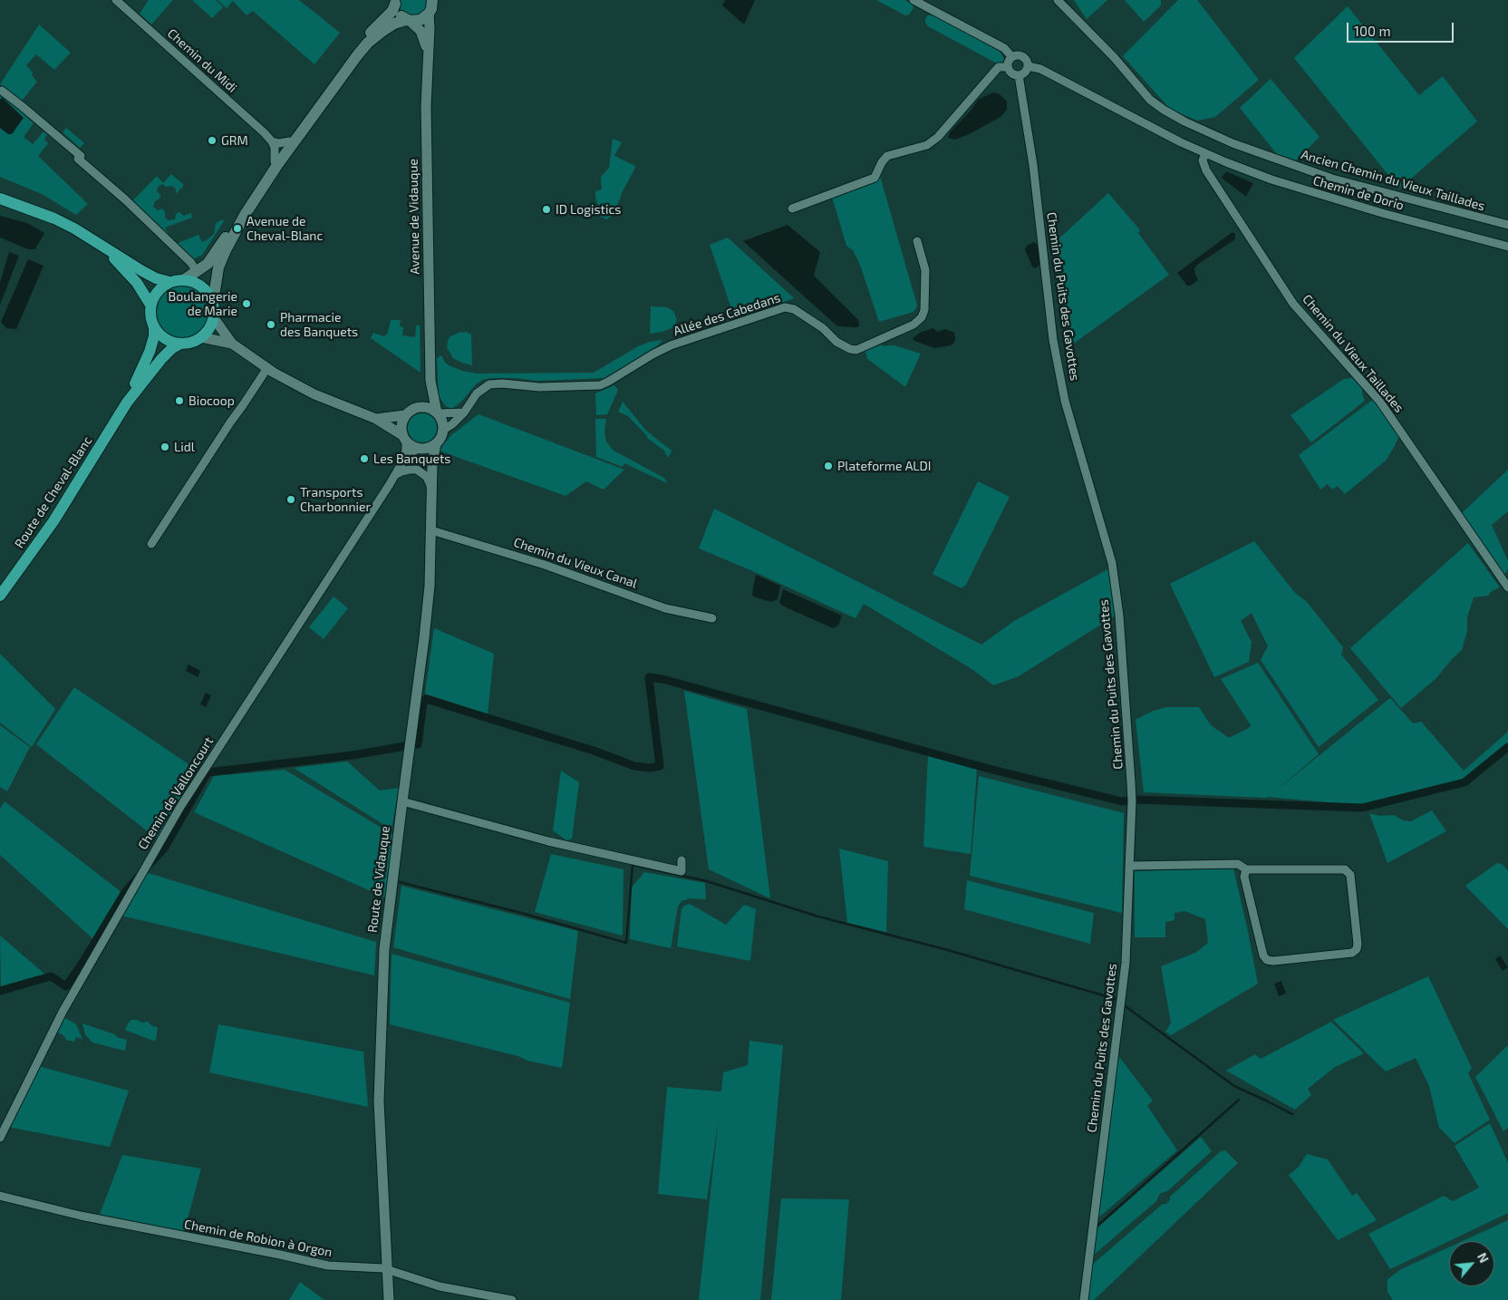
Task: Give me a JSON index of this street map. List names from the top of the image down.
{
  "streets": {
    "main road": ["Route de Cheval-Blanc"],
    "street": [
      "Chemin du Midi",
      "Ancien Chemin du Vieux Taillades",
      "Chemin de Dorio",
      "Avenue de Vidauque",
      "Chemin du Puits des Gavottes",
      "Allée des Cabedans",
      "Chemin du Vieux Taillades",
      "Chemin du Vieux Canal",
      "Chemin de Valloncourt",
      "Route de Vidauque",
      "Chemin de Robion à Orgon"
    ]
  },
  "crossings": [
    ["Chemin de Dorio", "Chemin du Puits des Gavottes"],
    ["Chemin de Dorio", "Chemin du Vieux Taillades"],
    ["Avenue de Vidauque", "Chemin de Valloncourt"],
    ["Avenue de Vidauque", "Route de Vidauque"],
    ["Chemin du Vieux Canal", "Route de Vidauque"],
    ["Chemin de Valloncourt", "Route de Vidauque"],
    ["Route de Vidauque", "Chemin de Robion à Orgon"]
  ],
  "places": [
    "GRM",
    "ID Logistics",
    "Avenue de Cheval-Blanc",
    "Boulangerie de Marie",
    "Pharmacie des Banquets",
    "Biocoop",
    "Lidl",
    "Les Banquets",
    "Plateforme ALDI",
    "Transports Charbonnier"
  ],
  "scale_bar": "100 m",
  "north": "top right"
}
